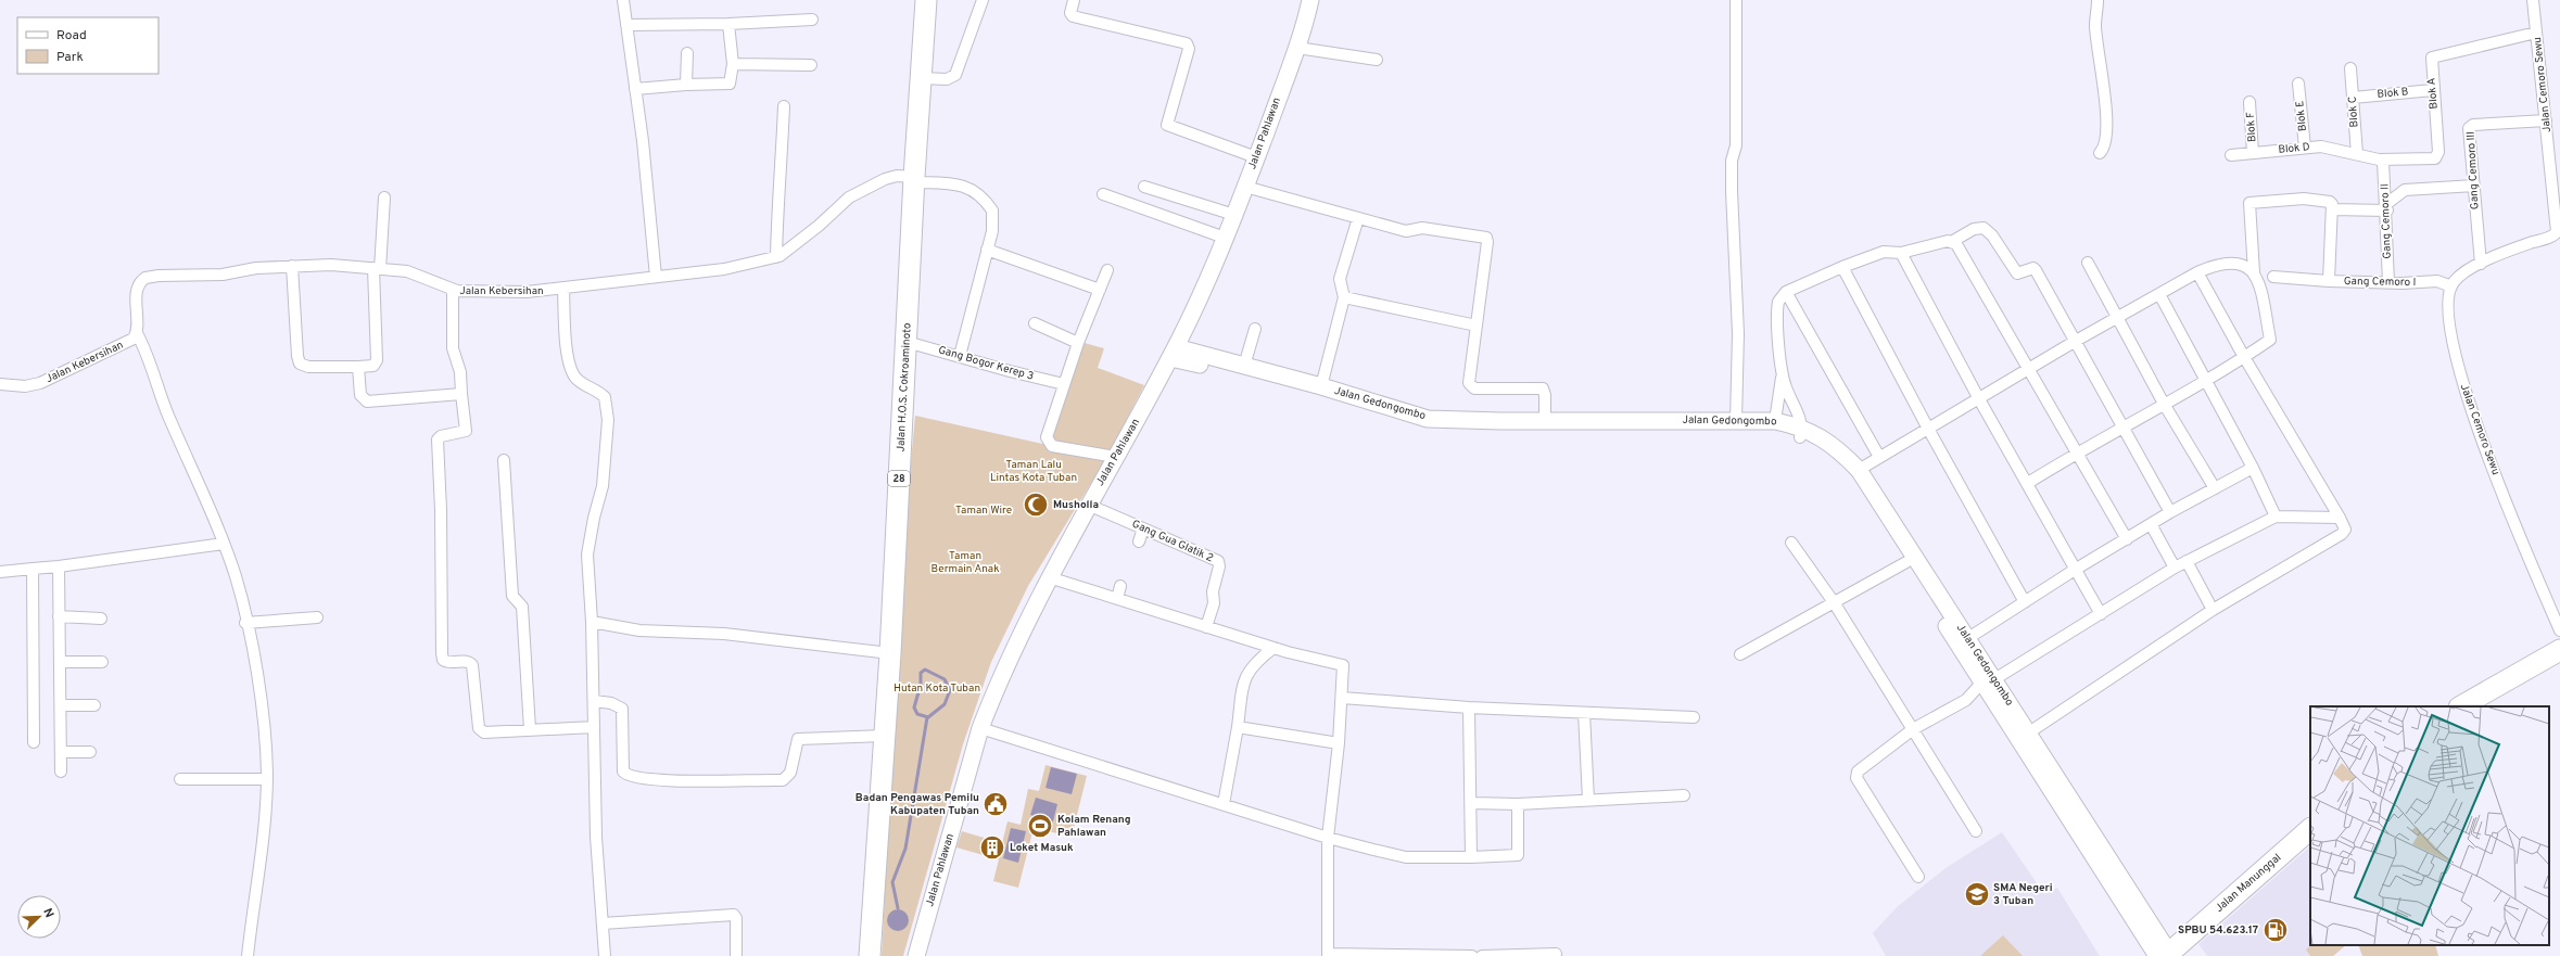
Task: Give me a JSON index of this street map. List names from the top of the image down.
{
  "streets": {
    "highway": ["Jalan H.O.S. Cokroaminoto", "28", "Jalan Manunggal"],
    "street": [
      "Jalan Cemoro Sewu",
      "Blok B",
      "Blok A",
      "Blok C",
      "Blok E",
      "Blok F",
      "Jalan Pahlawan",
      "Blok D",
      "Gang Cemoro III",
      "Gang Cemoro II",
      "Gang Cemoro I",
      "Jalan Kebersihan",
      "Gang Bogor Kerep 3",
      "Jalan Gedongombo",
      "Gang Gua Glatik 2"
    ]
  },
  "crossings": [
    ["Jalan Cemoro Sewu", "Blok A"],
    ["Jalan Cemoro Sewu", "Gang Cemoro III"],
    ["Jalan Cemoro Sewu", "Gang Cemoro I"],
    ["Blok B", "Blok A"],
    ["Blok B", "Blok C"],
    ["Blok A", "Blok C"],
    ["Blok A", "Blok D"],
    ["Blok A", "Gang Cemoro II"],
    ["Blok C", "Blok D"],
    ["Blok E", "Blok D"],
    ["Blok F", "Blok D"],
    ["Jalan Pahlawan", "Jalan Gedongombo"],
    ["Jalan Pahlawan", "Gang Gua Glatik 2"],
    ["Gang Cemoro II", "Gang Cemoro I"],
    ["Jalan Kebersihan", "Gang Bogor Kerep 3"],
    ["Jalan Kebersihan", "Jalan H.O.S. Cokroaminoto"],
    ["Gang Bogor Kerep 3", "Jalan H.O.S. Cokroaminoto"],
    ["Jalan Gedongombo", "Jalan Manunggal"]
  ],
  "parks": [
    "Taman Lalu Lintas Kota Tuban",
    "Taman Wire",
    "Taman Bermain Anak",
    "Hutan Kota Tuban"
  ],
  "places": {
    "mosque": ["Musholla"],
    "public building": ["Badan Pengawas Pemilu Kabupaten Tuban"],
    "sports": ["Kolam Renang Pahlawan"],
    "building": ["Loket Masuk"],
    "school or university": ["SMA Negeri 3 Tuban"],
    "fuel station": ["SPBU 54.623.17"]
  },
  "legend": ["Road", "Park"],
  "north": "top right"
}
